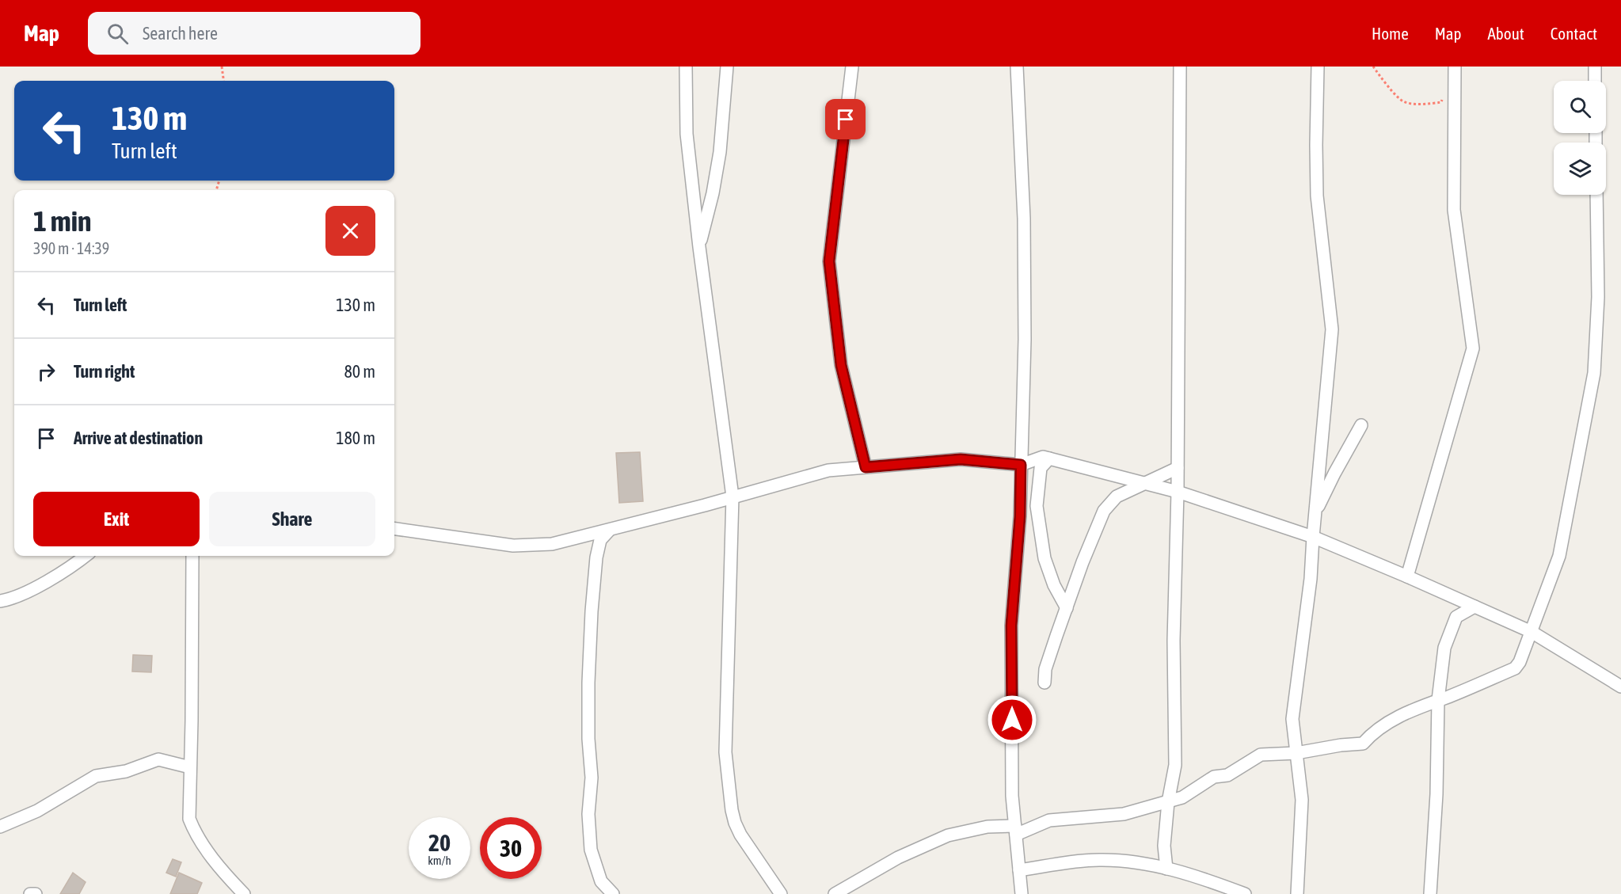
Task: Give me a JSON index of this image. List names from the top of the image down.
{
  "page": {
    "header": "Map",
    "search": "Search here",
    "nav": [
      "Home",
      "Map",
      "About",
      "Contact"
    ],
    "turn": ["130 m", "Turn left"],
    "heading": ["1 min", "390 m · 14:39"],
    "list": [
      {
        "name": "Turn left",
        "value": "130 m"
      },
      {
        "name": "Turn right",
        "value": "80 m"
      },
      {
        "name": "Arrive at destination",
        "value": "180 m"
      }
    ],
    "buttons": ["Exit", "Share"],
    "speed": "20 km/h",
    "limit": "30"
  }
}
